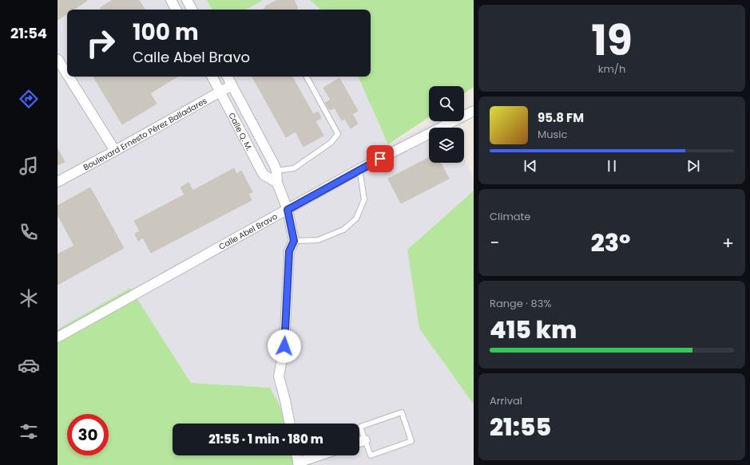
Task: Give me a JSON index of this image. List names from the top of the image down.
{
  "streets": {
    "street": ["Calle Q. M.", "Boulevard Ernesto Pérez Balladares", "Calle Abel Bravo"]
  },
  "crossings": [
    ["Calle Q. M.", "Boulevard Ernesto Pérez Balladares"],
    ["Calle Q. M.", "Calle Abel Bravo"]
  ],
  "page": {
    "tabs": "21:54",
    "tile": [
      ["19", "km/h"],
      "Climate",
      ["Range · 83%", "415 km"],
      ["Arrival", "21:55"]
    ],
    "turn": ["100 m", "Calle Abel Bravo"],
    "song": ["95.8 FM", "Music"],
    "heat": ["−", "23°", "+"],
    "limit": "30",
    "trip": "21:55 · 1 min · 180 m"
  }
}
